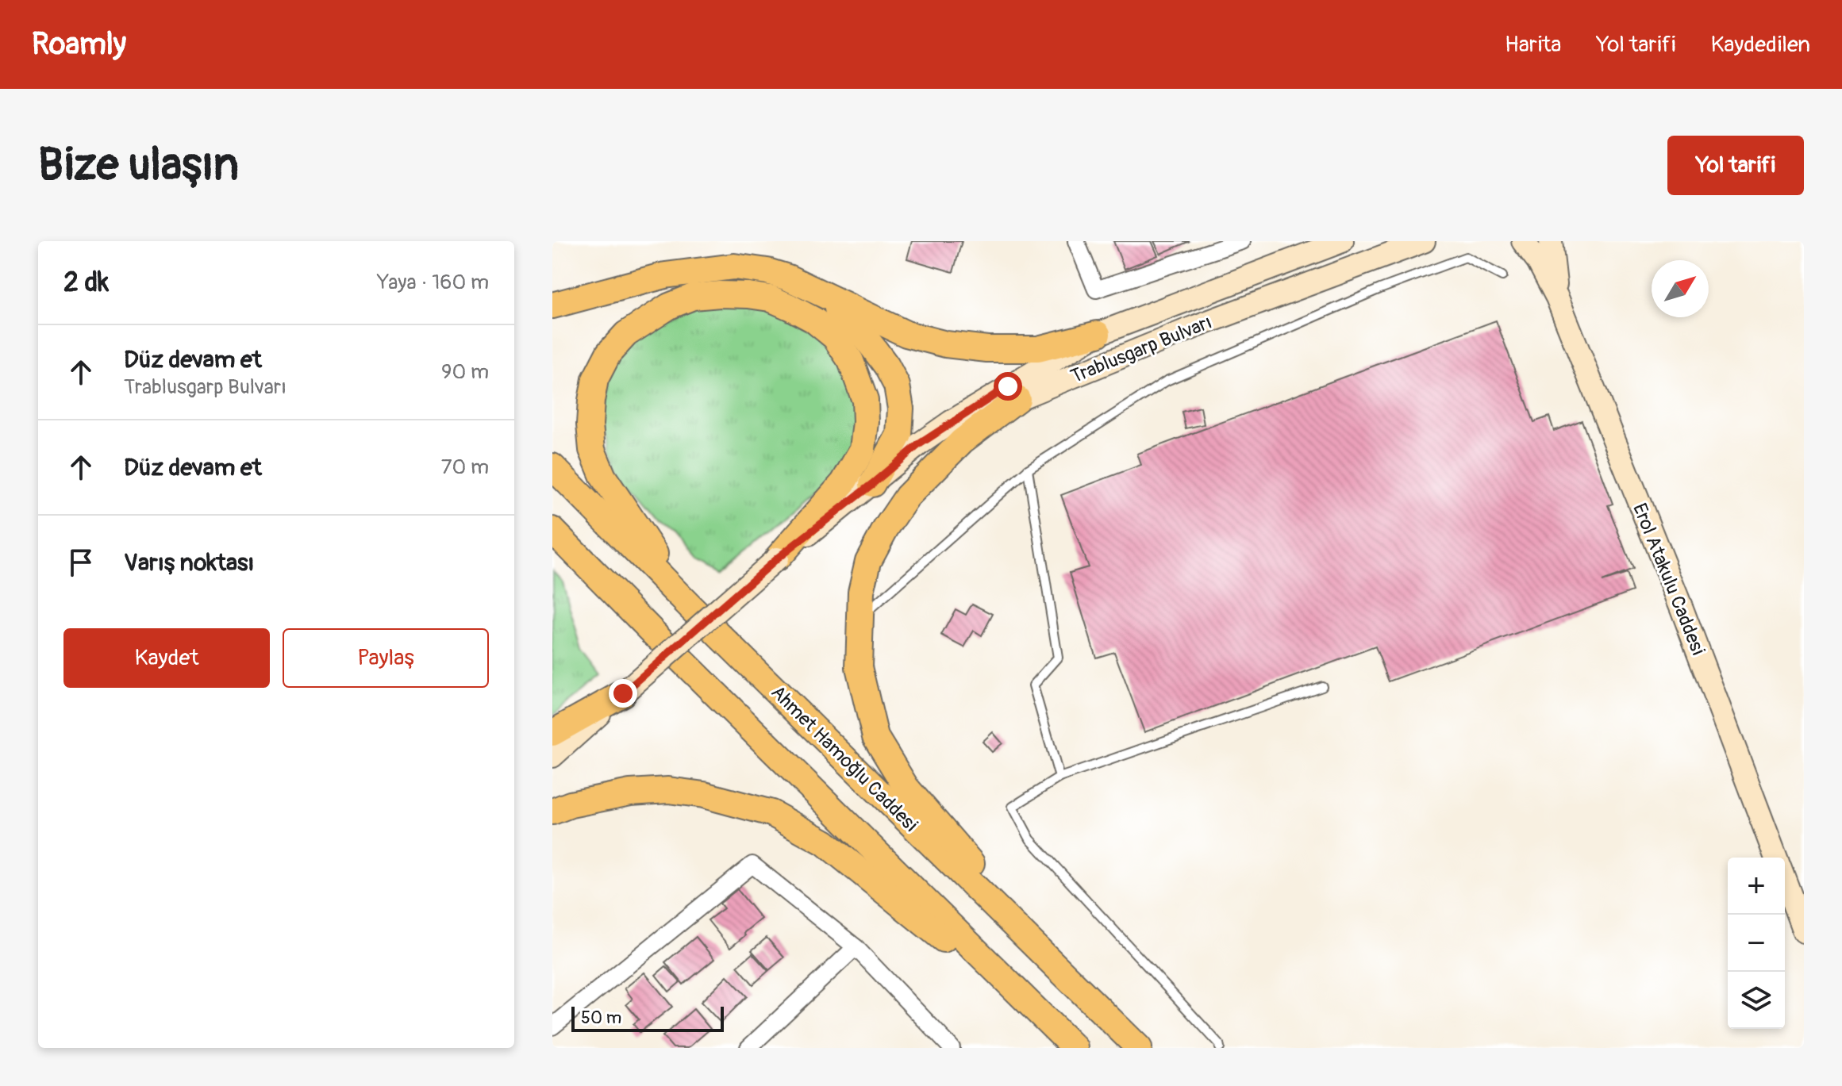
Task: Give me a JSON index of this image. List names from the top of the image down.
{
  "streets": {
    "highway": ["Ahmet Hamoğlu Caddesi"],
    "main road": ["Trablusgarp Bulvarı", "Erol Atakulu Caddesi"]
  },
  "scale_bar": "50 m",
  "north": "top right",
  "page": {
    "header": "Roamly",
    "nav": ["Harita", "Yol tarifi", "Kaydedilen"],
    "buttons": [
      "Yol tarifi",
      ["Kaydet", "Paylaş"]
    ],
    "title": "Bize ulaşın",
    "heading": ["2 dk", "Yaya · 160 m"],
    "list": [
      ["Düz devam et", "Trablusgarp Bulvarı", "90 m"],
      ["Düz devam et", "70 m"],
      "Varış noktası"
    ],
    "map_buttons": ["+", "−"],
    "scale": "50 m"
  }
}
